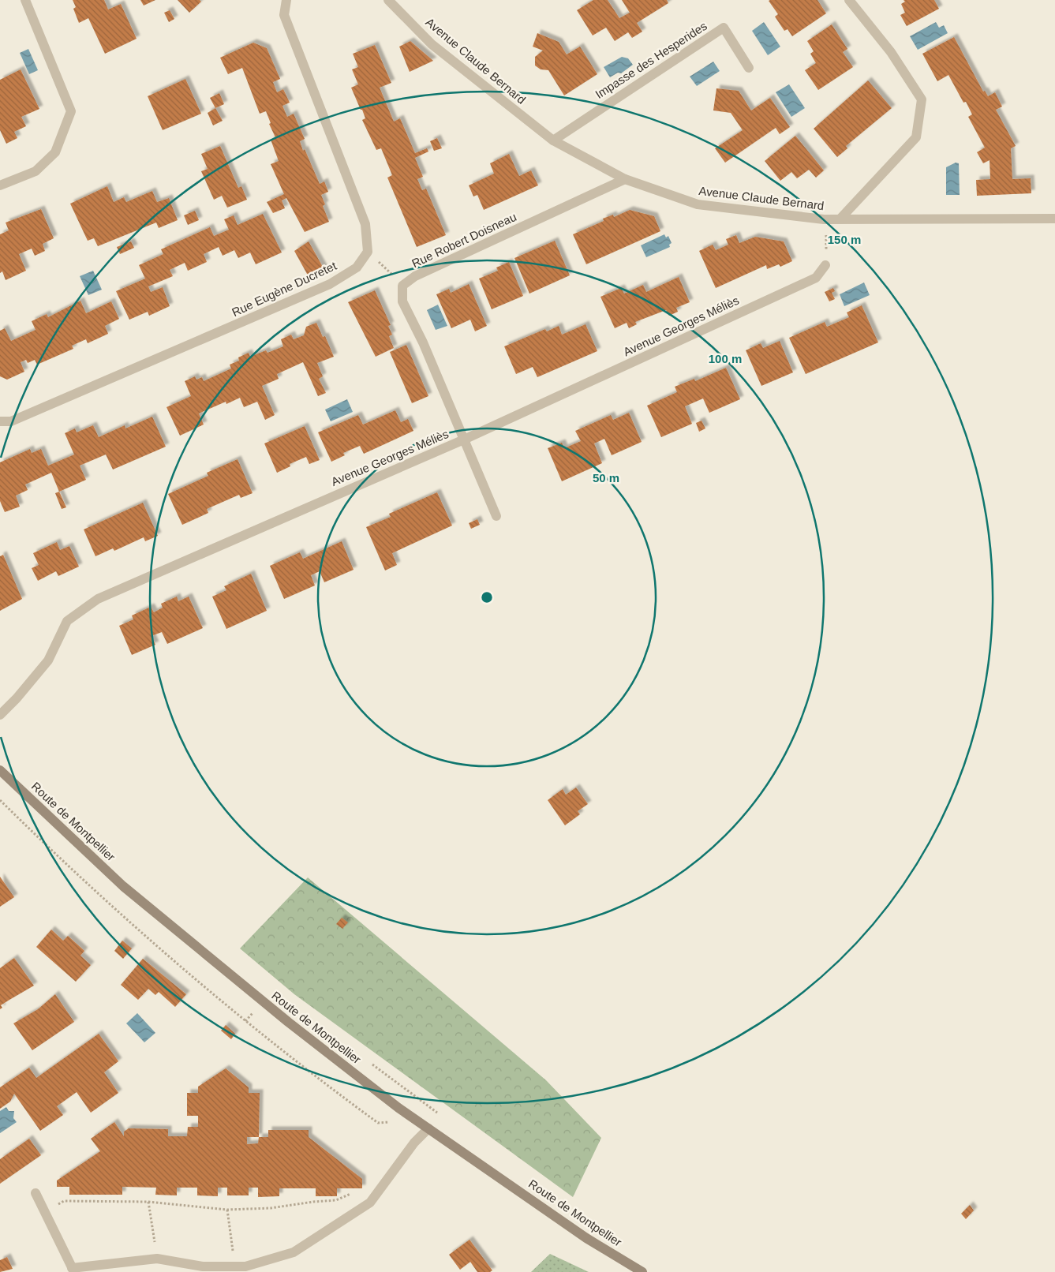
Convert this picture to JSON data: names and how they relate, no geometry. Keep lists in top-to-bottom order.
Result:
{
  "streets": {
    "main road": ["Route de Montpellier"],
    "street": [
      "Impasse des Hesperides",
      "Avenue Claude Bernard",
      "Rue Robert Doisneau",
      "Rue Eugène Ducretet",
      "Avenue Georges Méliès"
    ]
  },
  "crossings": [
    ["Impasse des Hesperides", "Avenue Claude Bernard"],
    ["Avenue Claude Bernard", "Rue Robert Doisneau"]
  ],
  "rings": ["150 m", "100 m", "50 m"]
}
